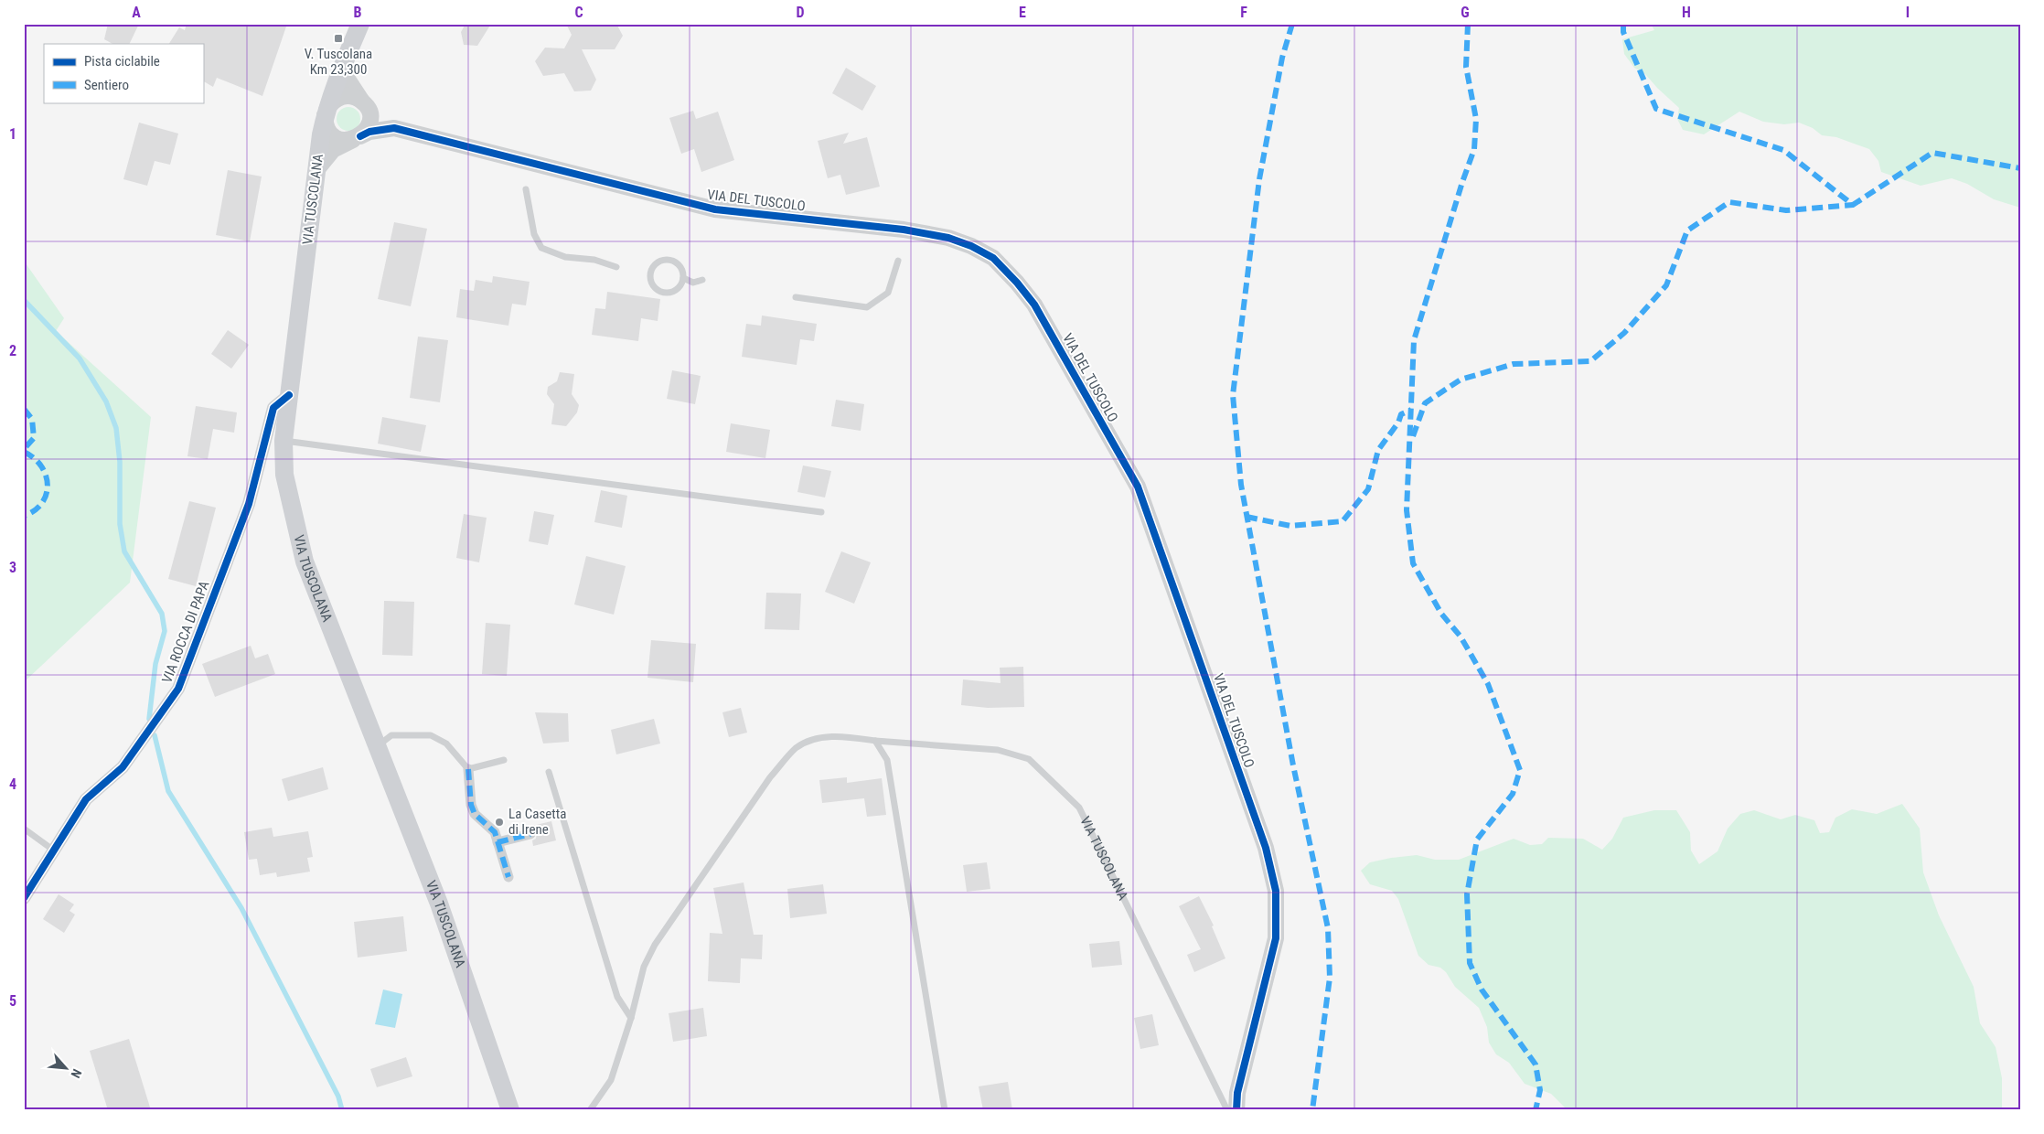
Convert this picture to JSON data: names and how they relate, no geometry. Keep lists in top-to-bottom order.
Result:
{
  "streets": {
    "main road": ["VIA TUSCOLANA"],
    "street": ["VIA DEL TUSCOLO", "VIA ROCCA DI PAPA"]
  },
  "crossings": [
    ["VIA TUSCOLANA", "VIA ROCCA DI PAPA"]
  ],
  "places": {
    "transit": ["V. Tuscolana Km 23,300"],
    "other": ["La Casetta di Irene"]
  },
  "legend": ["Pista ciclabile", "Sentiero"],
  "north": "bottom right",
  "grid": {
    "columns": [
      "A",
      "B",
      "C",
      "D",
      "E",
      "F",
      "G",
      "H",
      "I"
    ],
    "rows": [
      "1",
      "2",
      "3",
      "4",
      "5"
    ]
  }
}
